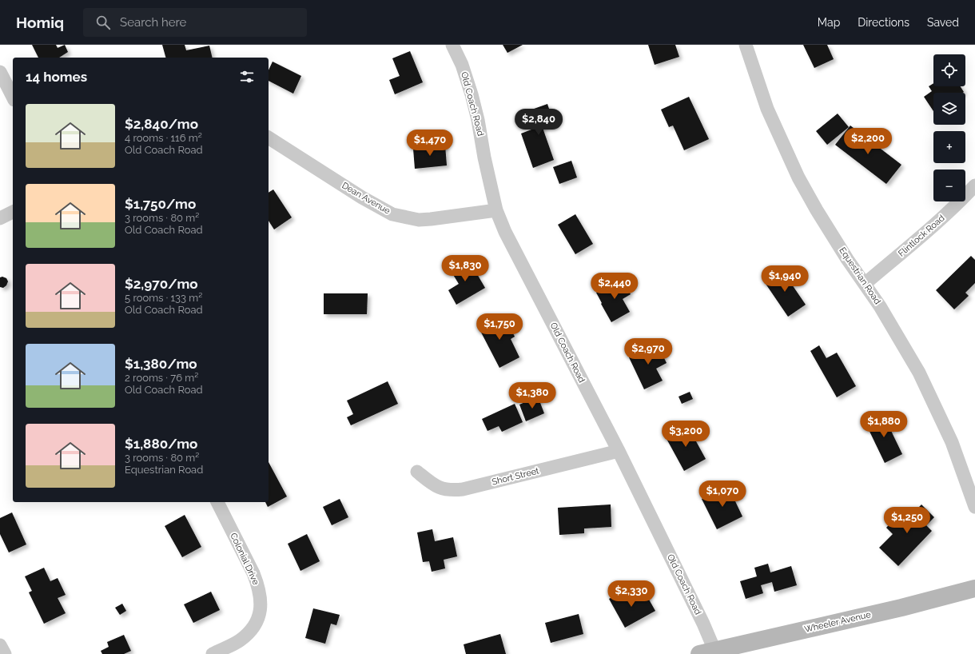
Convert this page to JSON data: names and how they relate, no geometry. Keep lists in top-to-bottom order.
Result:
{
  "streets": {
    "street": [
      "Old Coach Road",
      "Dean Avenue",
      "Flintlock Road",
      "Equestrian Road",
      "Short Street",
      "Colonial Drive",
      "Wheeler Avenue"
    ]
  },
  "crossings": [
    ["Old Coach Road", "Dean Avenue"],
    ["Old Coach Road", "Short Street"],
    ["Old Coach Road", "Wheeler Avenue"],
    ["Flintlock Road", "Equestrian Road"]
  ],
  "page": {
    "header": "Homiq",
    "search": "Search here",
    "nav": ["Map", "Directions", "Saved"],
    "map_buttons": ["+", "−"],
    "heading": "14 homes",
    "list": [
      {
        "name": "$2,840/mo",
        "note": "4 rooms · 116 m² · Old Coach Road"
      },
      {
        "name": "$1,750/mo",
        "note": "3 rooms · 80 m² · Old Coach Road"
      },
      {
        "name": "$2,970/mo",
        "note": "5 rooms · 133 m² · Old Coach Road"
      },
      {
        "name": "$1,380/mo",
        "note": "2 rooms · 76 m² · Old Coach Road"
      },
      {
        "name": "$1,880/mo",
        "note": "3 rooms · 80 m² · Equestrian Road"
      }
    ],
    "price": [
      "$2,840",
      "$2,200",
      "$1,470",
      "$1,830",
      "$1,940",
      "$2,440",
      "$1,750",
      "$2,970",
      "$1,380",
      "$1,880",
      "$3,200",
      "$1,070",
      "$1,250",
      "$2,330"
    ]
  }
}
